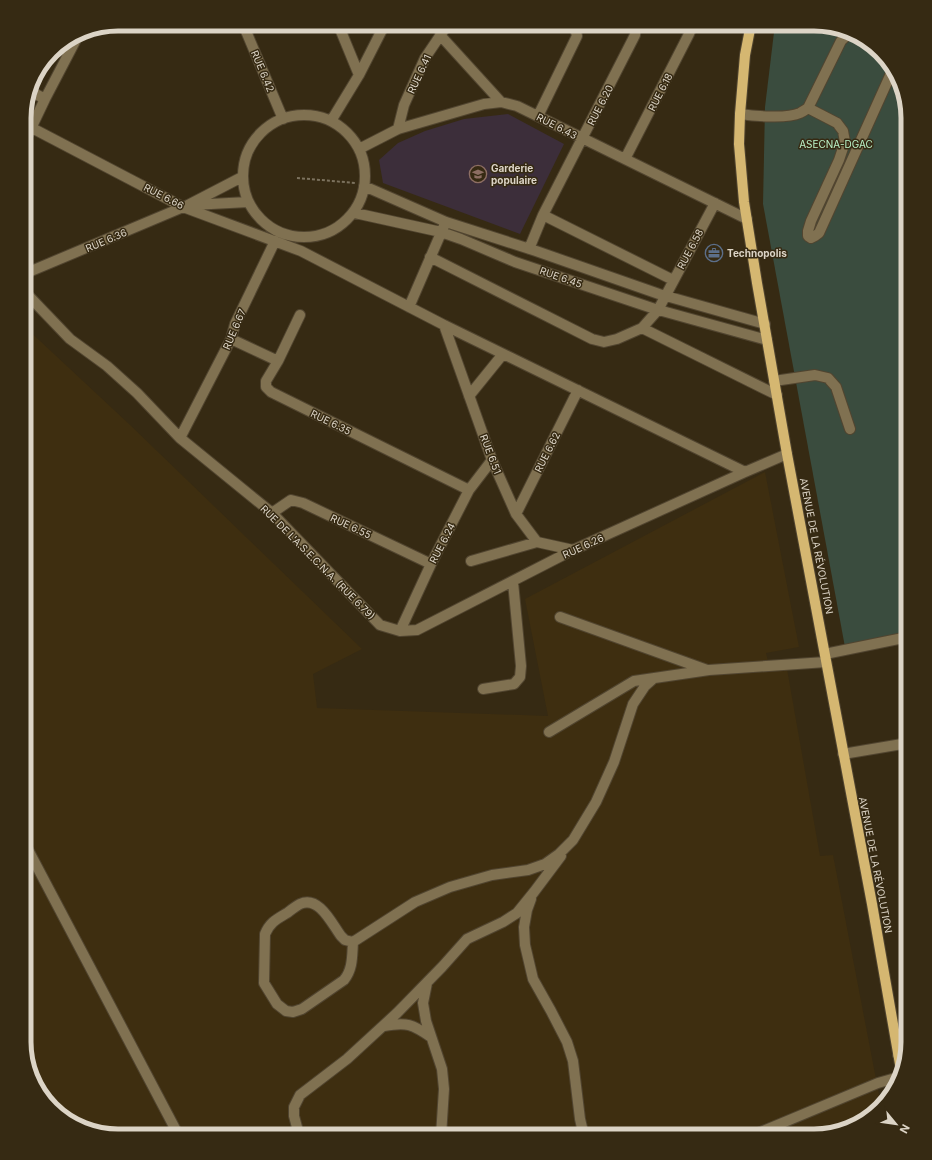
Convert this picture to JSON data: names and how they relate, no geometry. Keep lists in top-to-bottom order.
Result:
{
  "streets": {
    "main road": ["AVENUE DE LA RÉVOLUTION"],
    "street": [
      "RUE 6.42",
      "RUE 6.41",
      "RUE 6.18",
      "RUE 6.20",
      "RUE 6.43",
      "RUE 6.66",
      "RUE 6.36",
      "RUE 6.58",
      "RUE 6.45",
      "RUE 6.67",
      "RUE 6.35",
      "RUE 6.62",
      "RUE 6.51",
      "RUE 6.55",
      "RUE 6.24",
      "RUE 6.26",
      "RUE DE L'A.S.E.C.N.A. (RUE 6.79)"
    ]
  },
  "crossings": [
    ["RUE 6.42", "RUE 6.43"],
    ["RUE 6.42", "RUE 6.36"],
    ["RUE 6.42", "RUE 6.45"],
    ["RUE 6.41", "RUE 6.43"],
    ["RUE 6.18", "RUE 6.43"],
    ["RUE 6.20", "RUE 6.43"],
    ["RUE 6.20", "RUE 6.45"],
    ["RUE 6.43", "RUE 6.36"],
    ["RUE 6.43", "RUE 6.58"],
    ["RUE 6.43", "RUE 6.45"],
    ["RUE 6.43", "AVENUE DE LA RÉVOLUTION"],
    ["RUE 6.66", "RUE 6.36"],
    ["RUE 6.66", "RUE 6.67"],
    ["RUE 6.66", "RUE 6.62"],
    ["RUE 6.66", "RUE 6.51"],
    ["RUE 6.66", "RUE 6.26"],
    ["RUE 6.36", "RUE 6.45"],
    ["RUE 6.58", "RUE 6.45"],
    ["RUE 6.45", "AVENUE DE LA RÉVOLUTION"],
    ["RUE 6.67", "RUE DE L'A.S.E.C.N.A. (RUE 6.79)"],
    ["RUE 6.35", "RUE 6.24"],
    ["RUE 6.62", "RUE 6.51"],
    ["RUE 6.51", "RUE 6.24"],
    ["RUE 6.55", "RUE 6.24"],
    ["RUE 6.55", "RUE DE L'A.S.E.C.N.A. (RUE 6.79)"],
    ["RUE 6.24", "RUE 6.26"],
    ["RUE 6.26", "AVENUE DE LA RÉVOLUTION"],
    ["RUE 6.26", "RUE DE L'A.S.E.C.N.A. (RUE 6.79)"]
  ],
  "parks": ["ASECNA-DGAC"],
  "places": {
    "school or university": ["Garderie populaire"],
    "office": ["Technopolis"]
  },
  "north": "bottom right"
}
